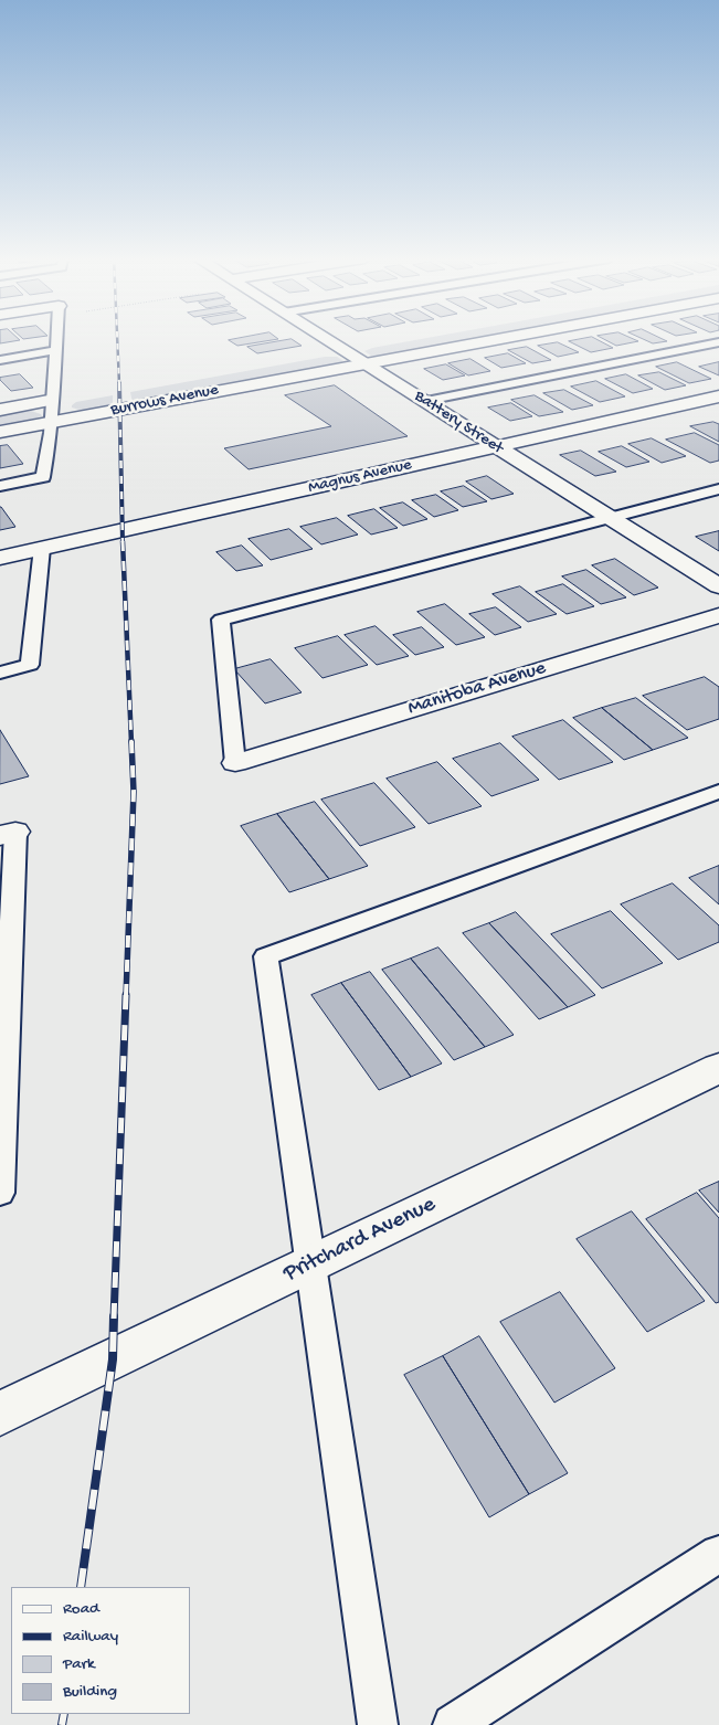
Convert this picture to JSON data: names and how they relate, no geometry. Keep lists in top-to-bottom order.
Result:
{
  "streets": {
    "street": [
      "Burrows Avenue",
      "Battery Street",
      "Magnus Avenue",
      "Manitoba Avenue",
      "Pritchard Avenue"
    ]
  },
  "crossings": [
    ["Burrows Avenue", "Battery Street"],
    ["Battery Street", "Magnus Avenue"]
  ],
  "legend": [
    "Road",
    "Railway",
    "Park",
    "Building"
  ]
}
